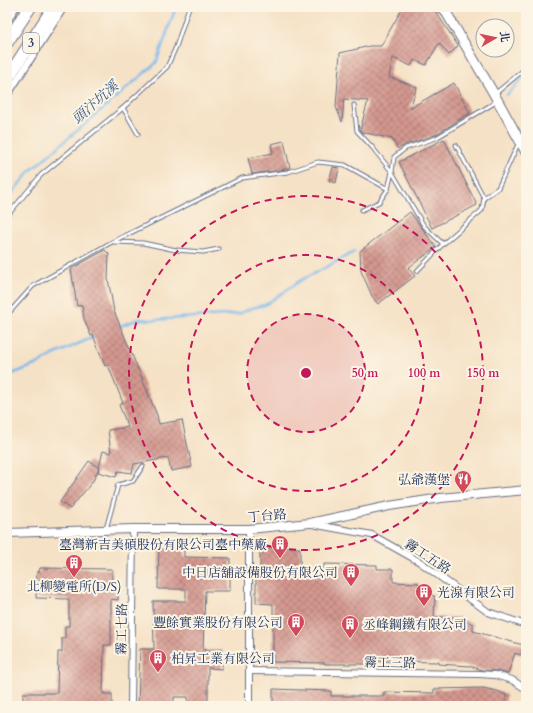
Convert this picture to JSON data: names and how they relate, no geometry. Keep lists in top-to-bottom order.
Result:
{
  "streets": {
    "highway": ["3"],
    "street": [
      "丁台路",
      "霧工五路",
      "霧工七路",
      "霧工三路"
    ]
  },
  "crossings": [
    ["丁台路", "霧工五路"],
    ["丁台路", "霧工七路"]
  ],
  "water": ["頭汴坑溪"],
  "places": {
    "restaurant": ["弘爺漢堡"],
    "building": [
      "臺灣新吉美碩股份有限公司臺中藥廠",
      "北柳變電所(D/S)",
      "中日店舖設備股份有限公司",
      "光湶有限公司",
      "豐餘實業股份有限公司",
      "丞峰鋼鐵有限公司",
      "柏昇工業有限公司"
    ]
  },
  "north": "right",
  "rings": ["50 m", "100 m", "150 m"]
}
